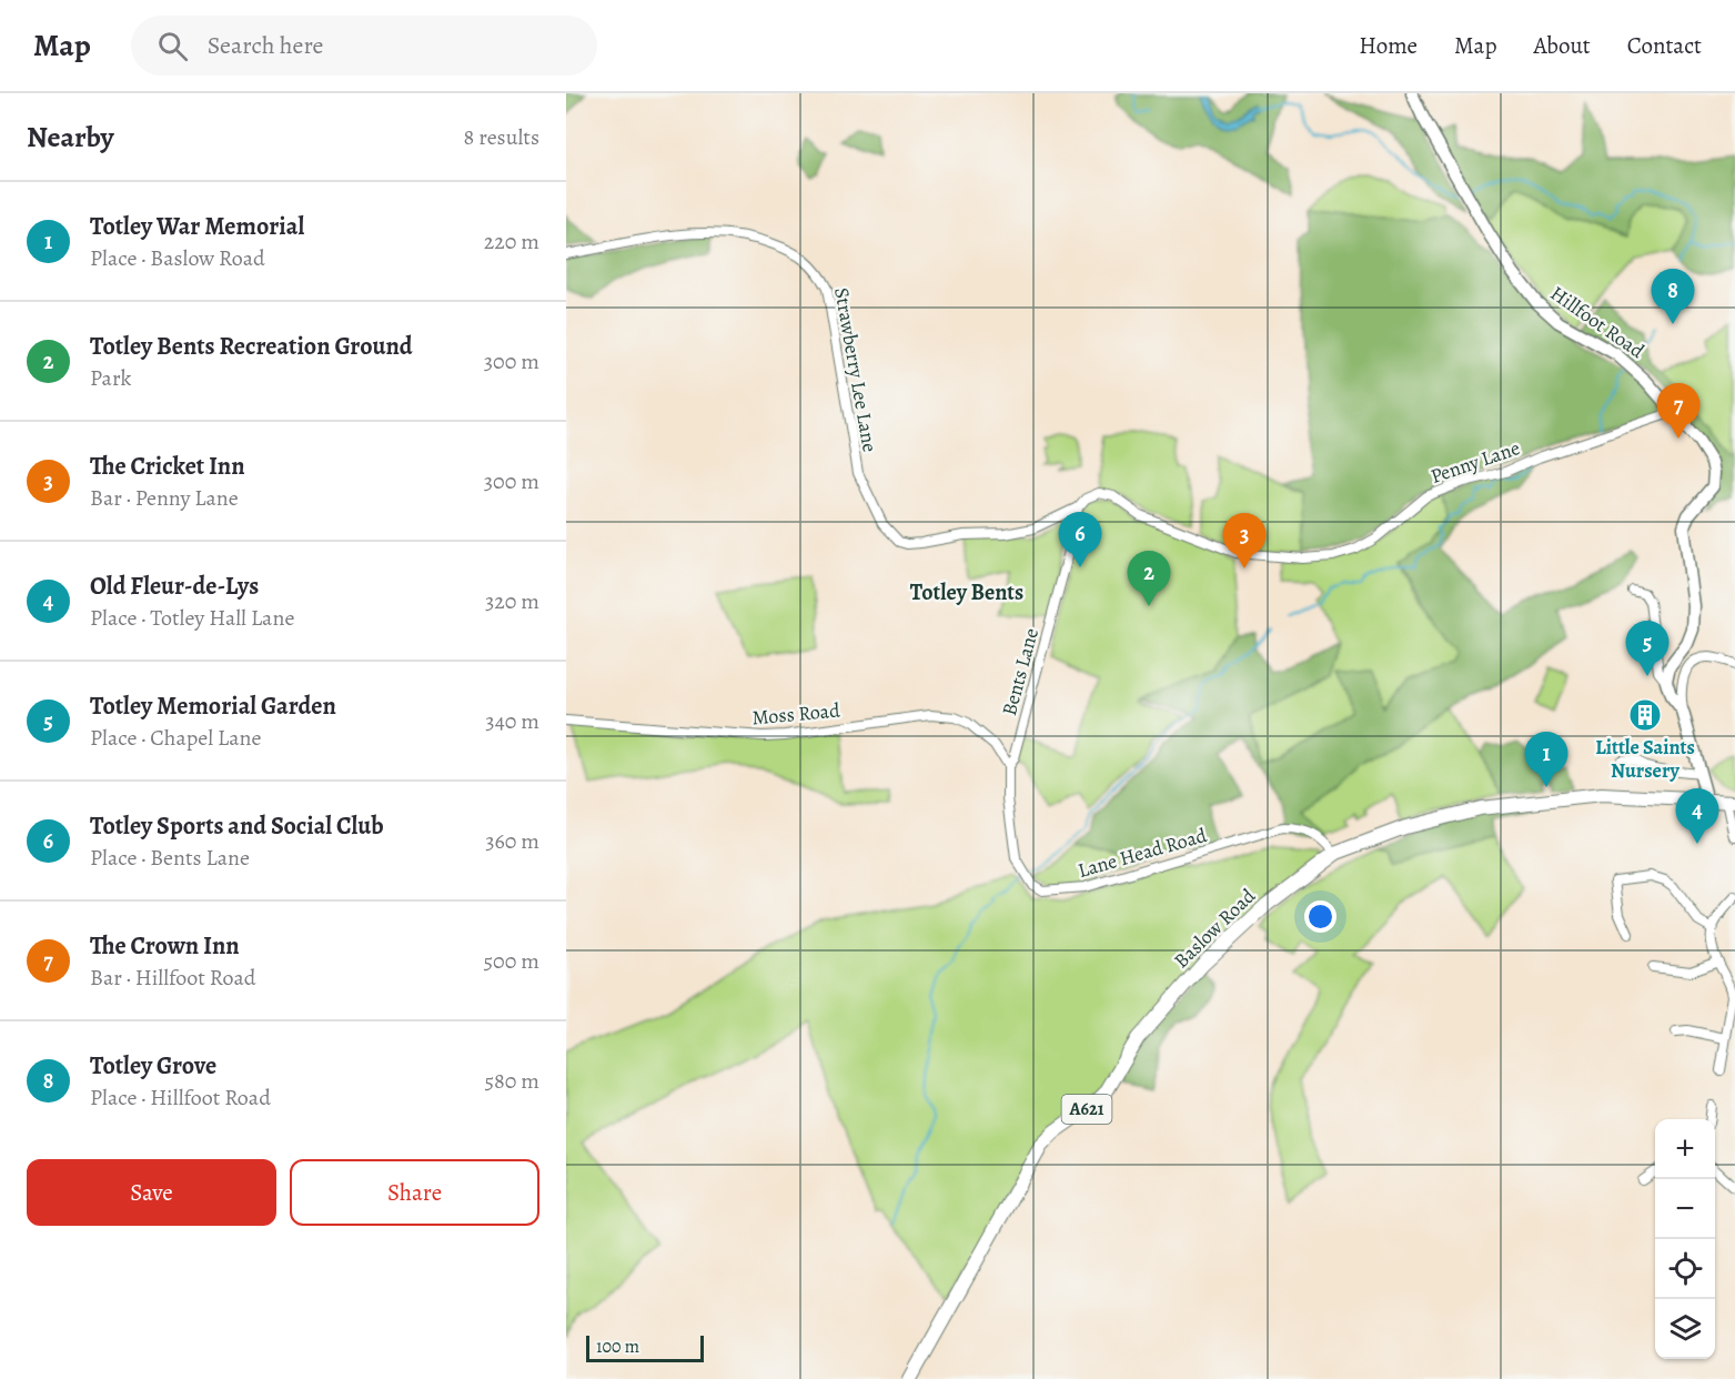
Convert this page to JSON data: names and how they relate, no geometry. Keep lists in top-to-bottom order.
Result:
{
  "streets": {
    "main road": ["Baslow Road", "A621"],
    "street": [
      "Hillfoot Road",
      "Strawberry Lee Lane",
      "Penny Lane",
      "Bents Lane",
      "Moss Road",
      "Lane Head Road"
    ]
  },
  "crossings": [
    ["Hillfoot Road", "Penny Lane"],
    ["Strawberry Lee Lane", "Penny Lane"],
    ["Strawberry Lee Lane", "Bents Lane"],
    ["Penny Lane", "Bents Lane"],
    ["Bents Lane", "Moss Road"],
    ["Bents Lane", "Lane Head Road"],
    ["Moss Road", "Lane Head Road"],
    ["Lane Head Road", "Baslow Road"]
  ],
  "districts": ["Totley Bents"],
  "places": {
    "building": ["Little Saints Nursery"]
  },
  "scale_bar": "100 m",
  "page": {
    "header": "Map",
    "search": "Search here",
    "nav": [
      "Home",
      "Map",
      "About",
      "Contact"
    ],
    "heading": ["Nearby", "8 results"],
    "list": [
      {
        "mark": "1",
        "name": "Totley War Memorial",
        "note": "Place · Baslow Road",
        "value": "220 m"
      },
      {
        "mark": "2",
        "name": "Totley Bents Recreation Ground",
        "note": "Park",
        "value": "300 m"
      },
      {
        "mark": "3",
        "name": "The Cricket Inn",
        "note": "Bar · Penny Lane",
        "value": "300 m"
      },
      {
        "mark": "4",
        "name": "Old Fleur-de-Lys",
        "note": "Place · Totley Hall Lane",
        "value": "320 m"
      },
      {
        "mark": "5",
        "name": "Totley Memorial Garden",
        "note": "Place · Chapel Lane",
        "value": "340 m"
      },
      {
        "mark": "6",
        "name": "Totley Sports and Social Club",
        "note": "Place · Bents Lane",
        "value": "360 m"
      },
      {
        "mark": "7",
        "name": "The Crown Inn",
        "note": "Bar · Hillfoot Road",
        "value": "500 m"
      },
      {
        "mark": "8",
        "name": "Totley Grove",
        "note": "Place · Hillfoot Road",
        "value": "580 m"
      }
    ],
    "pins": [
      "8",
      "7",
      "6",
      "3",
      "2",
      "5",
      "1",
      "4"
    ],
    "map_buttons": ["+", "−"],
    "buttons": ["Save", "Share"],
    "scale": "100 m"
  }
}
